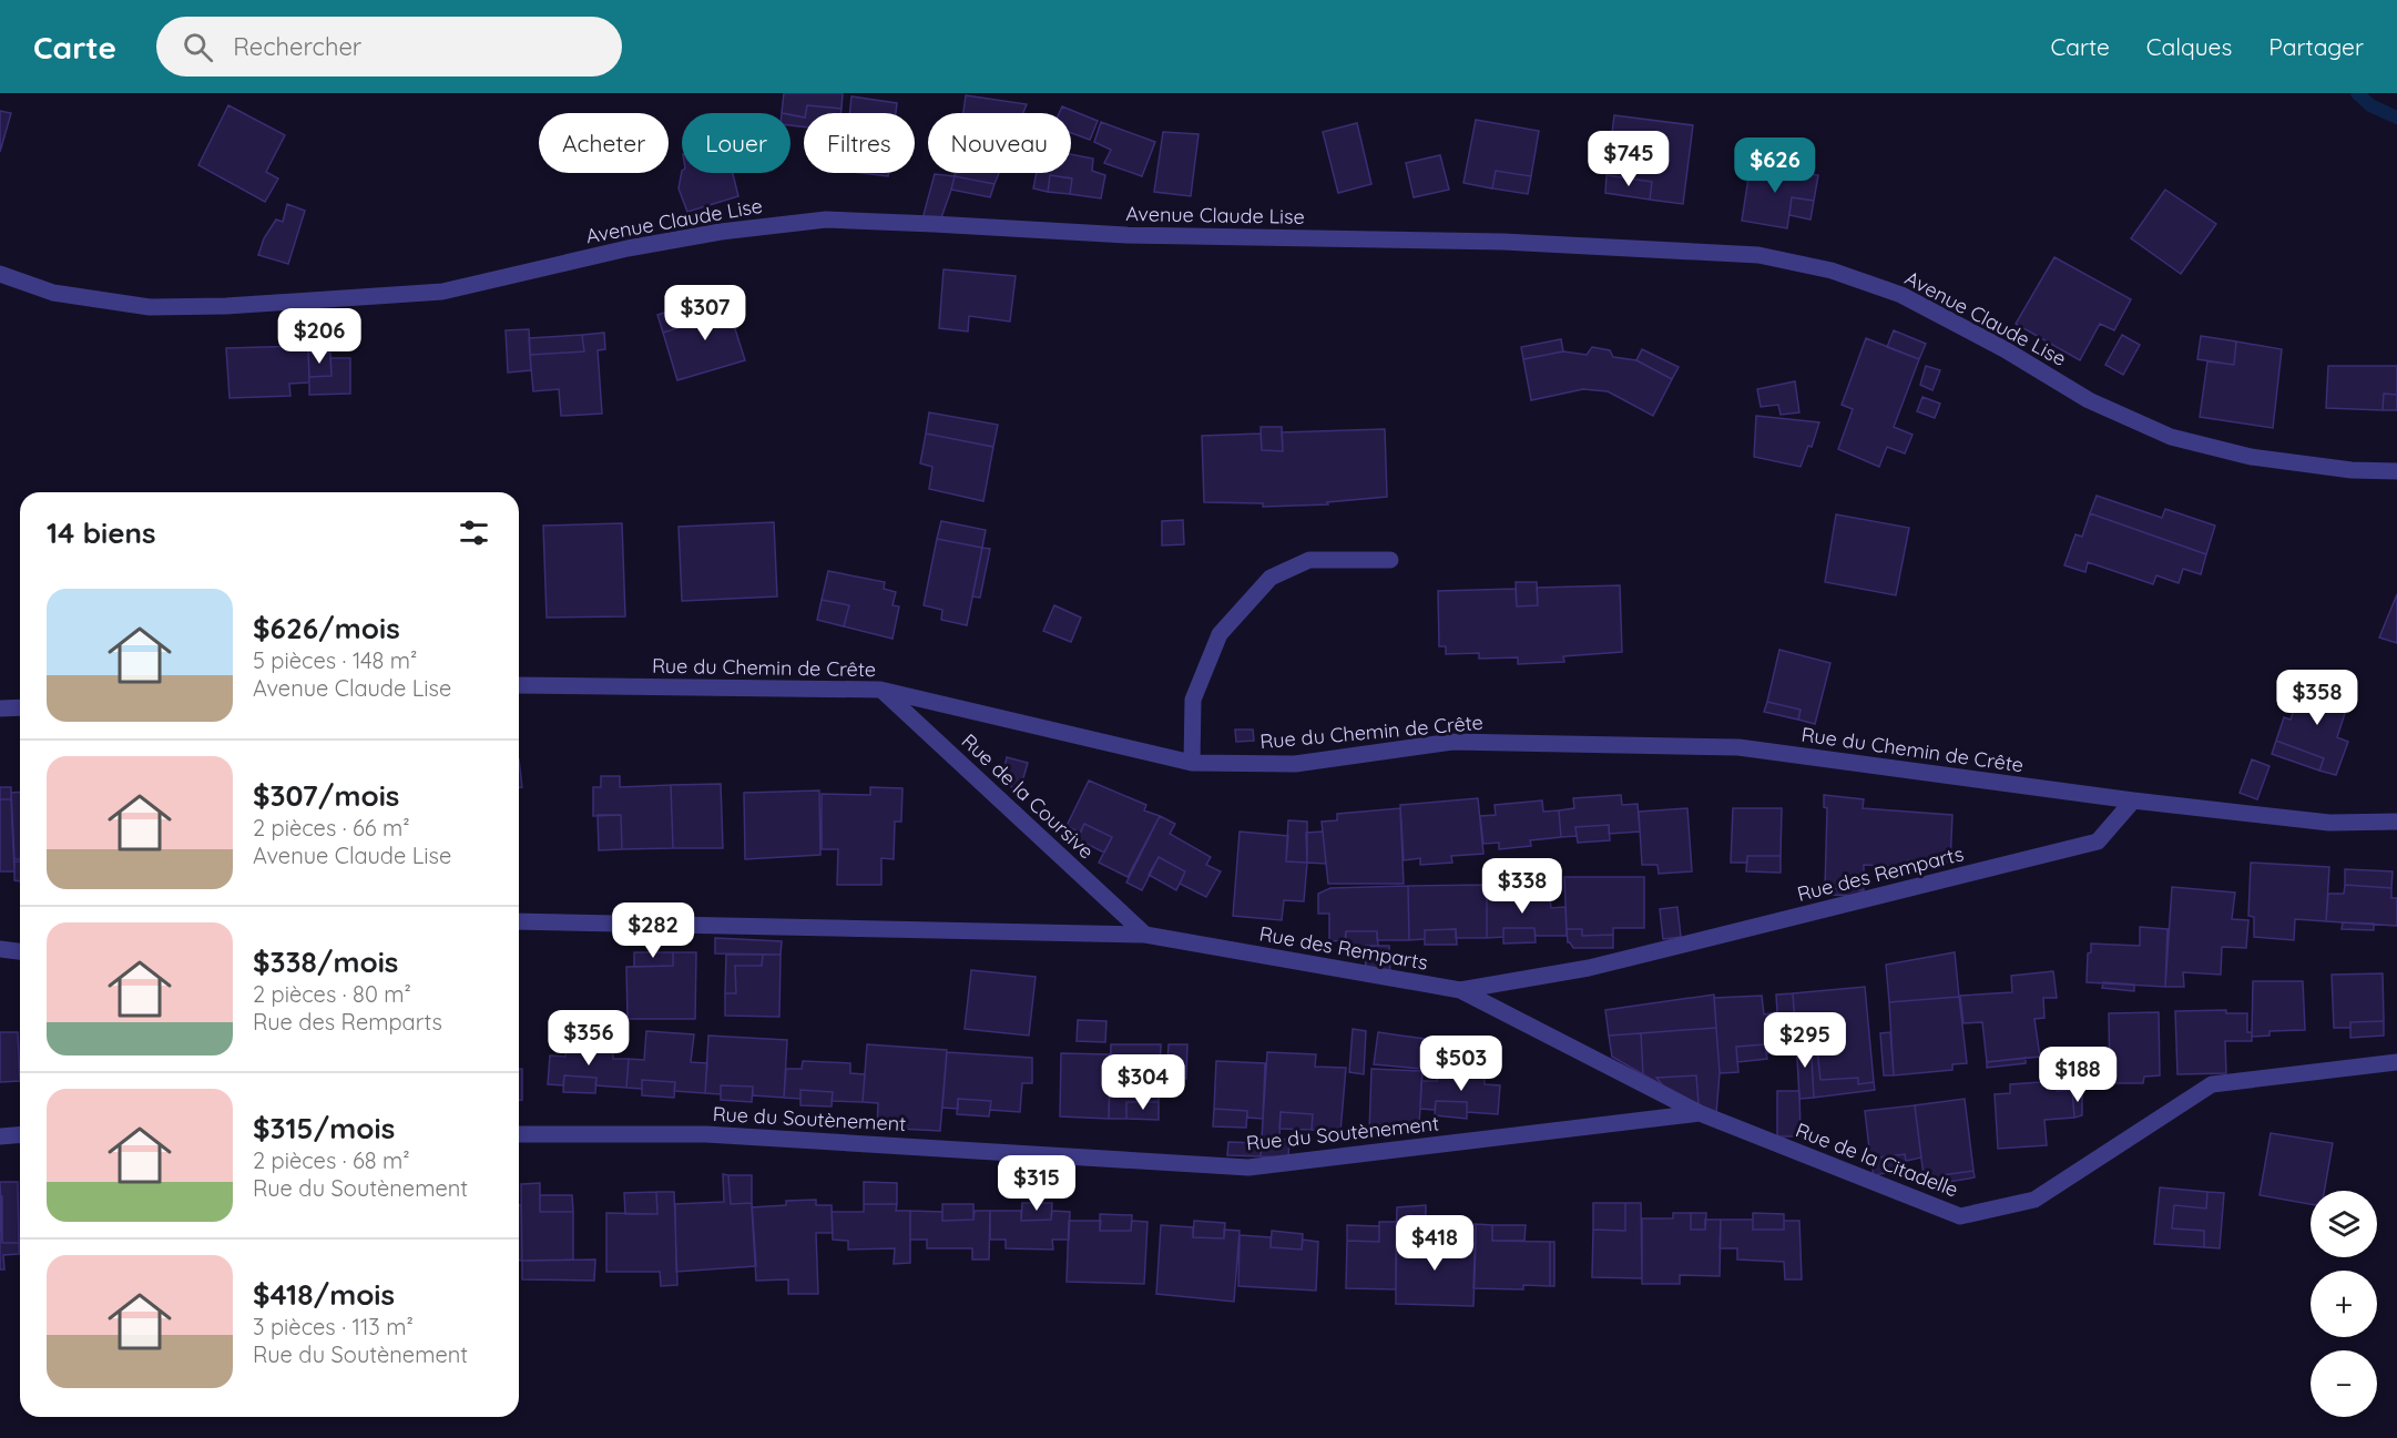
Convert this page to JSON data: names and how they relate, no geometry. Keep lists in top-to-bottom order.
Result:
{
  "streets": {
    "street": [
      "Avenue Claude Lise",
      "Rue du Chemin de Crête",
      "Rue de la Coursive",
      "Rue des Remparts",
      "Rue du Soutènement",
      "Rue de la Citadelle"
    ]
  },
  "crossings": [
    ["Rue du Chemin de Crête", "Rue de la Coursive"],
    ["Rue du Chemin de Crête", "Rue des Remparts"],
    ["Rue de la Coursive", "Rue des Remparts"],
    ["Rue des Remparts", "Rue de la Citadelle"],
    ["Rue du Soutènement", "Rue de la Citadelle"]
  ],
  "page": {
    "header": "Carte",
    "search": "Rechercher",
    "nav": ["Carte", "Calques", "Partager"],
    "chip": [
      "Acheter",
      "Louer",
      "Filtres",
      "Nouveau"
    ],
    "price": [
      "$745",
      "$626",
      "$307",
      "$206",
      "$358",
      "$338",
      "$282",
      "$356",
      "$295",
      "$503",
      "$188",
      "$304",
      "$315",
      "$418"
    ],
    "heading": "14 biens",
    "list": [
      {
        "name": "$626/mois",
        "note": "5 pièces · 148 m² · Avenue Claude Lise"
      },
      {
        "name": "$307/mois",
        "note": "2 pièces · 66 m² · Avenue Claude Lise"
      },
      {
        "name": "$338/mois",
        "note": "2 pièces · 80 m² · Rue des Remparts"
      },
      {
        "name": "$315/mois",
        "note": "2 pièces · 68 m² · Rue du Soutènement"
      },
      {
        "name": "$418/mois",
        "note": "3 pièces · 113 m² · Rue du Soutènement"
      }
    ],
    "map_buttons": ["+", "−"]
  }
}
